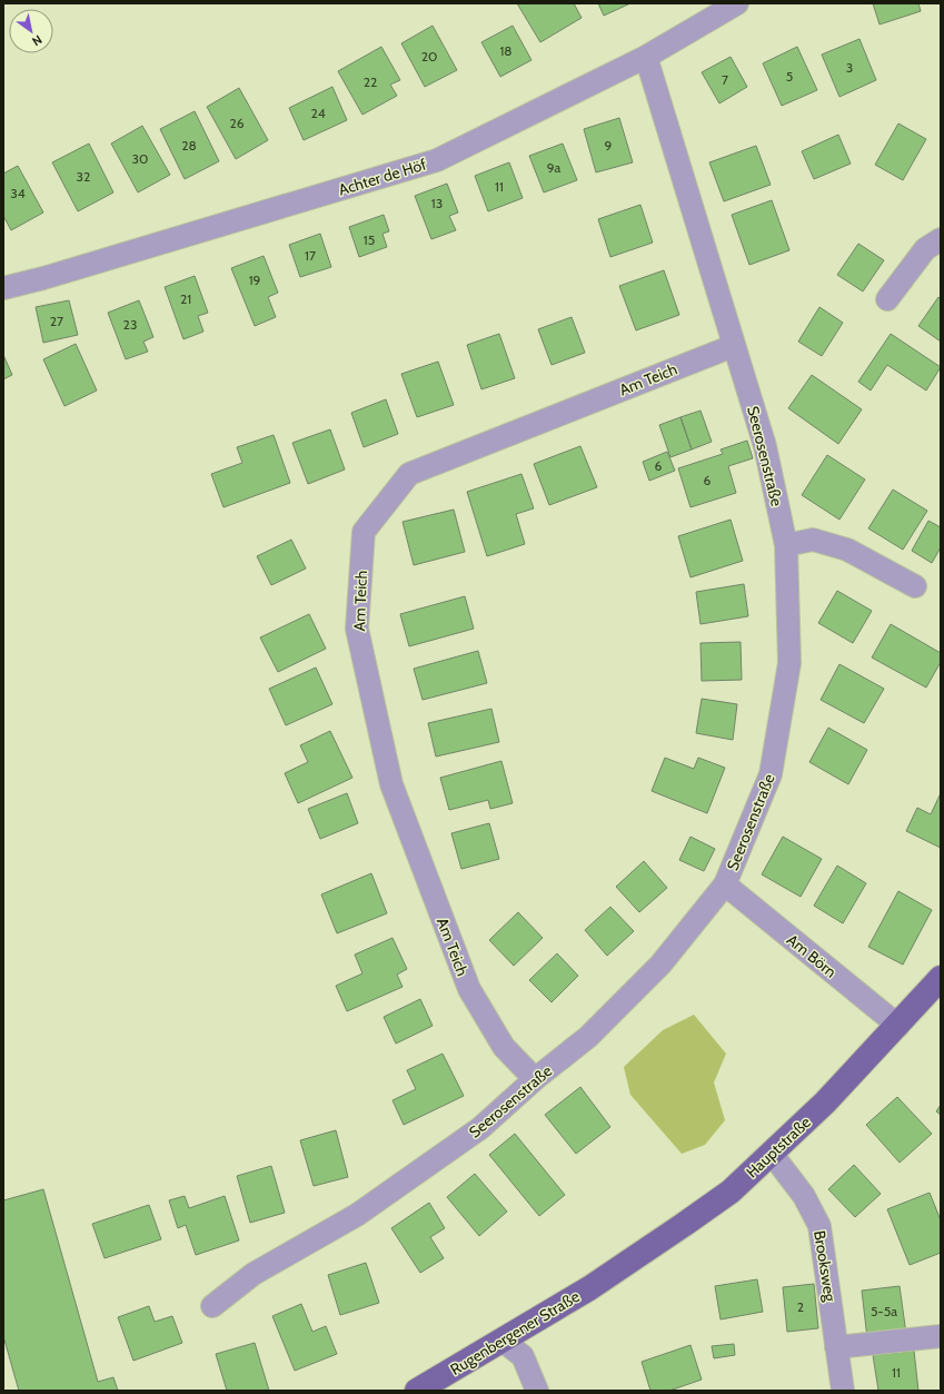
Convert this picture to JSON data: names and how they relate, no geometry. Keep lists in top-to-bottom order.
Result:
{
  "streets": {
    "main road": ["Hauptstraße", "Rugenbergener Straße"],
    "street": [
      "Achter de Höf",
      "Am Teich",
      "Seerosenstraße",
      "Am Börn",
      "Brooksweg"
    ]
  },
  "crossings": [
    ["Achter de Höf", "Seerosenstraße"],
    ["Am Teich", "Seerosenstraße"],
    ["Seerosenstraße", "Am Börn"],
    ["Am Börn", "Hauptstraße"],
    ["Hauptstraße", "Brooksweg"],
    ["Hauptstraße", "Rugenbergener Straße"]
  ],
  "house_numbers": [
    "18",
    "20",
    "3",
    "5",
    "7",
    "22",
    "24",
    "26",
    "28",
    "9",
    "30",
    "9a",
    "32",
    "11",
    "34",
    "13",
    "15",
    "17",
    "19",
    "21",
    "27",
    "23",
    "6",
    "6",
    "2",
    "5-5a",
    "11"
  ],
  "north": "bottom right"
}
